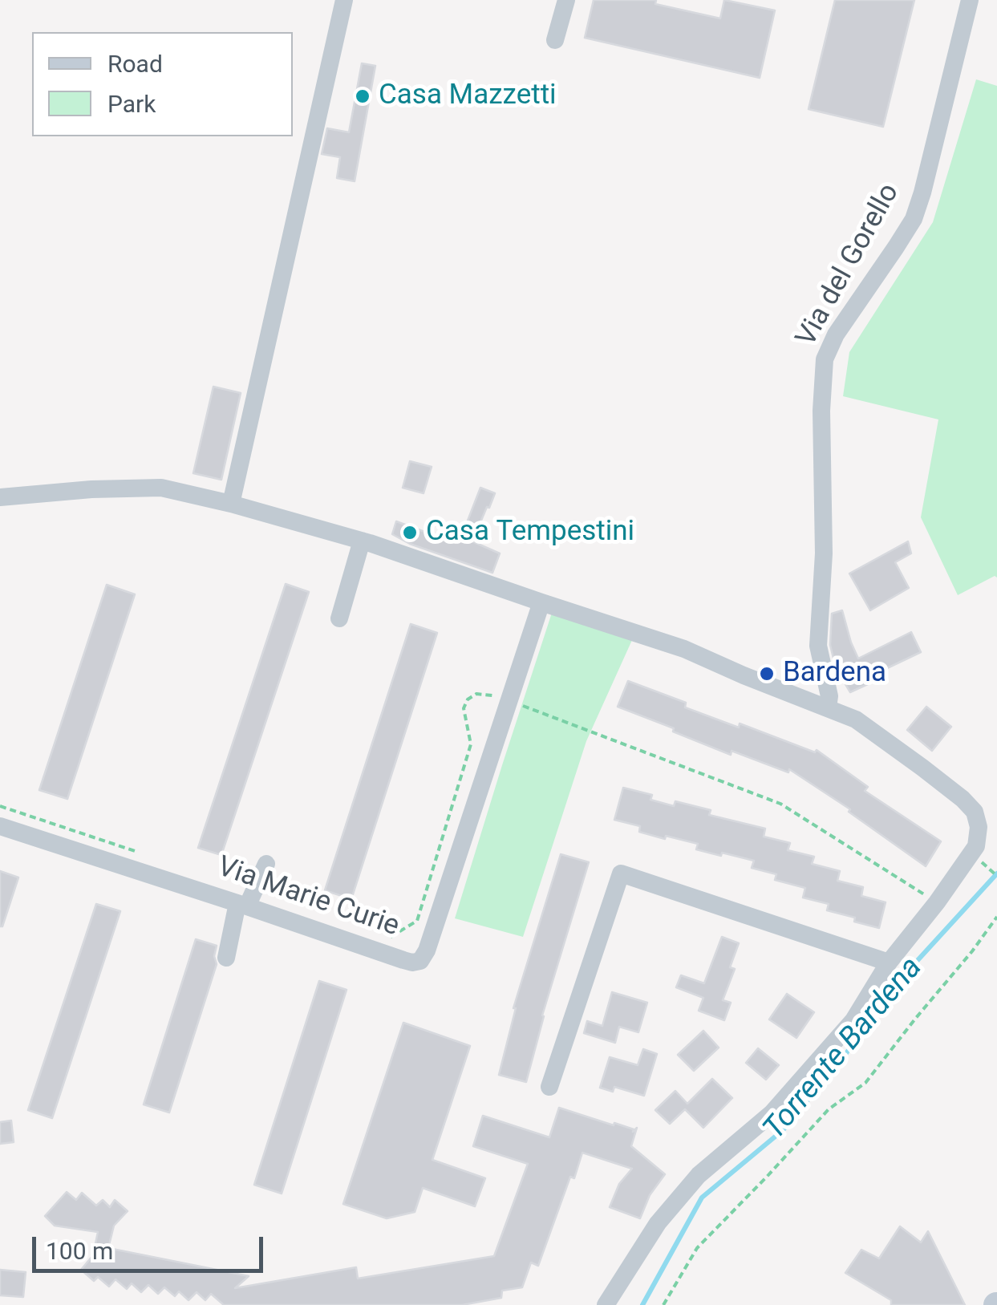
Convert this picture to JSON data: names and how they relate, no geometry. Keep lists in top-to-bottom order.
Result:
{
  "streets": {
    "street": ["Via del Gorello", "Via Marie Curie"]
  },
  "water": ["Torrente Bardena"],
  "places": ["Casa Mazzetti", "Casa Tempestini", "Bardena"],
  "legend": ["Road", "Park"],
  "scale_bar": "100 m"
}
